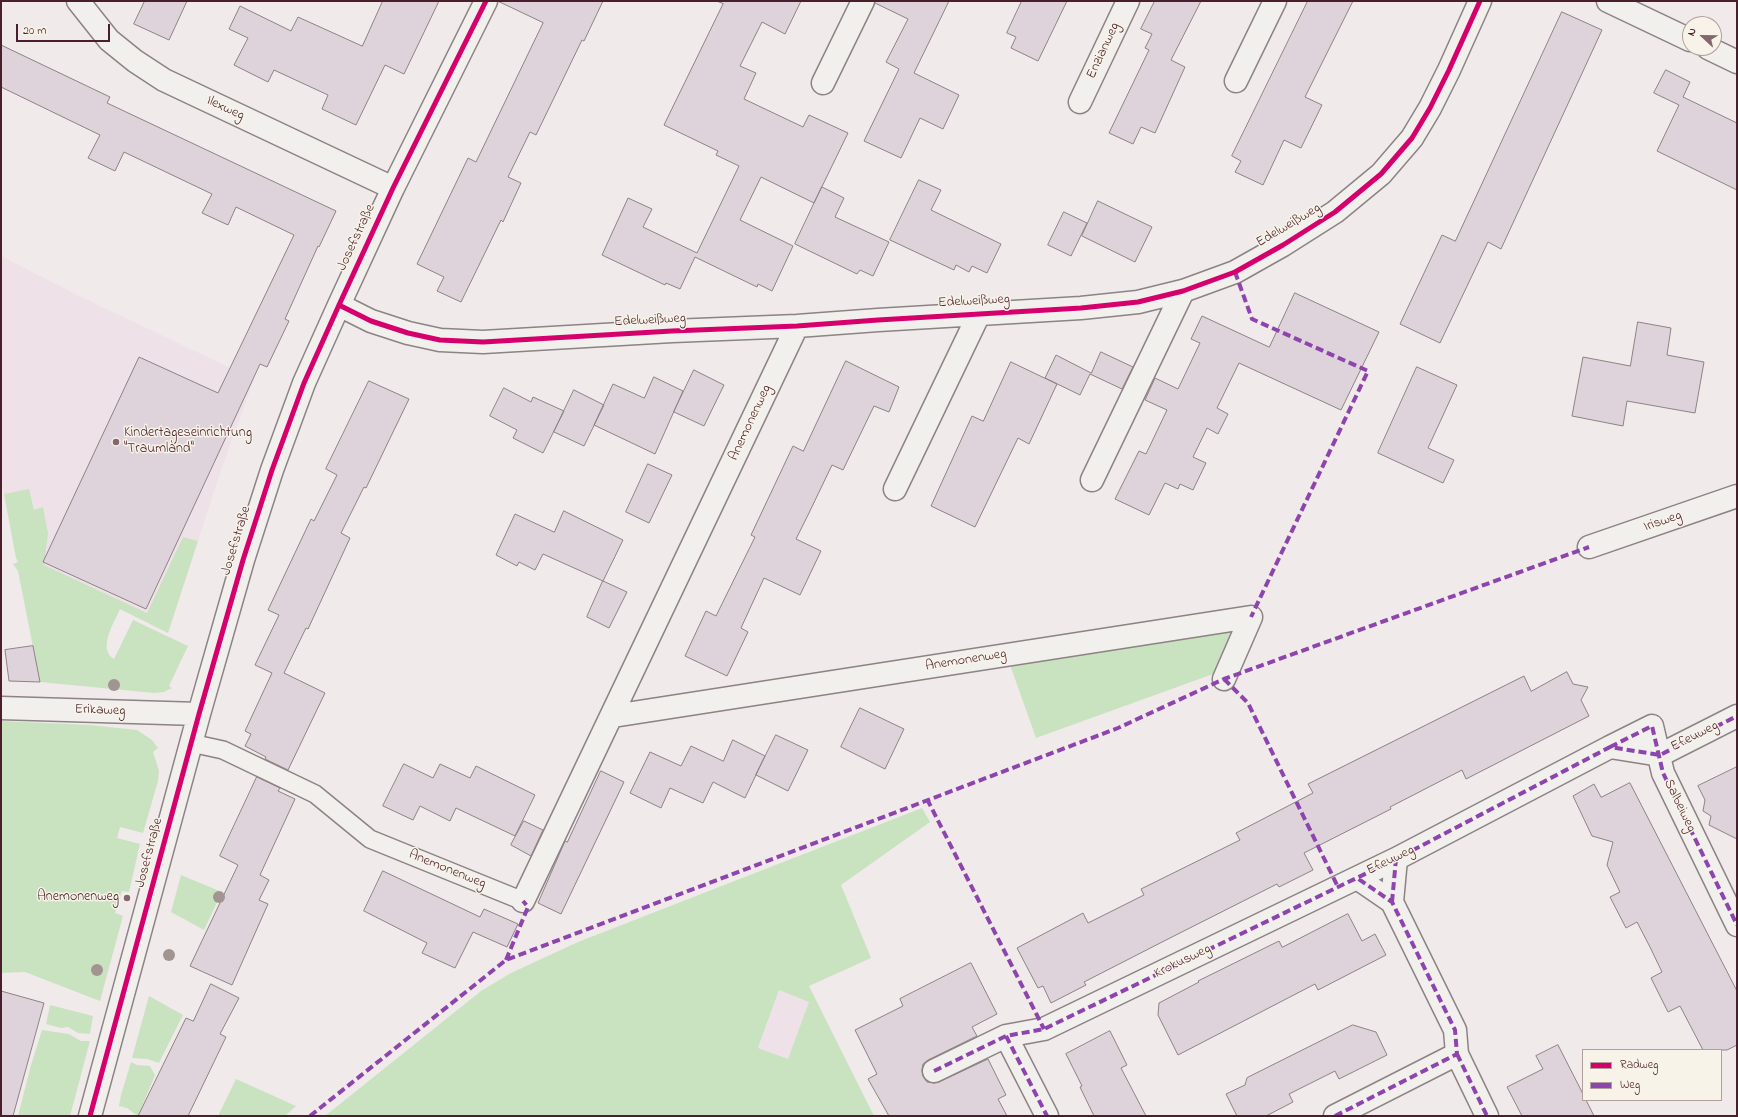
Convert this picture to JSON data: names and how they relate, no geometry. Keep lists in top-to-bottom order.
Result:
{
  "streets": {
    "street": [
      "Enzianweg",
      "Ilexweg",
      "Edelweißweg",
      "Josefstraße",
      "Anemonenweg",
      "Irisweg",
      "Erikaweg",
      "Efeuweg",
      "Salbeiweg",
      "Krokusweg"
    ]
  },
  "crossings": [
    ["Ilexweg", "Josefstraße"],
    ["Edelweißweg", "Josefstraße"],
    ["Edelweißweg", "Anemonenweg"],
    ["Josefstraße", "Anemonenweg"],
    ["Josefstraße", "Erikaweg"],
    ["Efeuweg", "Salbeiweg"],
    ["Efeuweg", "Krokusweg"]
  ],
  "places": ["Kindertageseinrichtung \"Traumland\"", "Anemonenweg"],
  "legend": ["Radweg", "Weg"],
  "scale_bar": "20 m",
  "north": "left"
}
